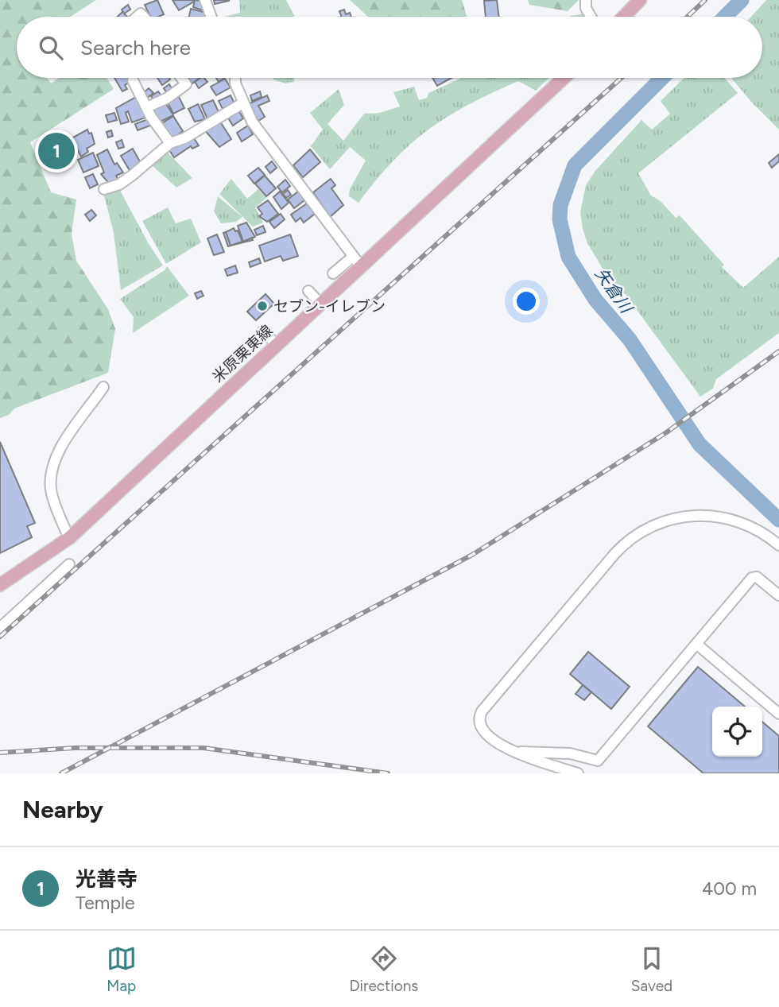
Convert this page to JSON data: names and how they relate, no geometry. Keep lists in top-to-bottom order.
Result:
{
  "streets": {
    "main road": ["米原栗東線"]
  },
  "water": ["矢倉川"],
  "places": ["セブン-イレブン"],
  "page": {
    "search": "Search here",
    "pins": "1",
    "heading": "Nearby",
    "list": [
      {
        "mark": "1",
        "name": "光善寺",
        "note": "Temple",
        "value": "400 m"
      }
    ],
    "nav": ["Map", "Directions", "Saved"]
  }
}
